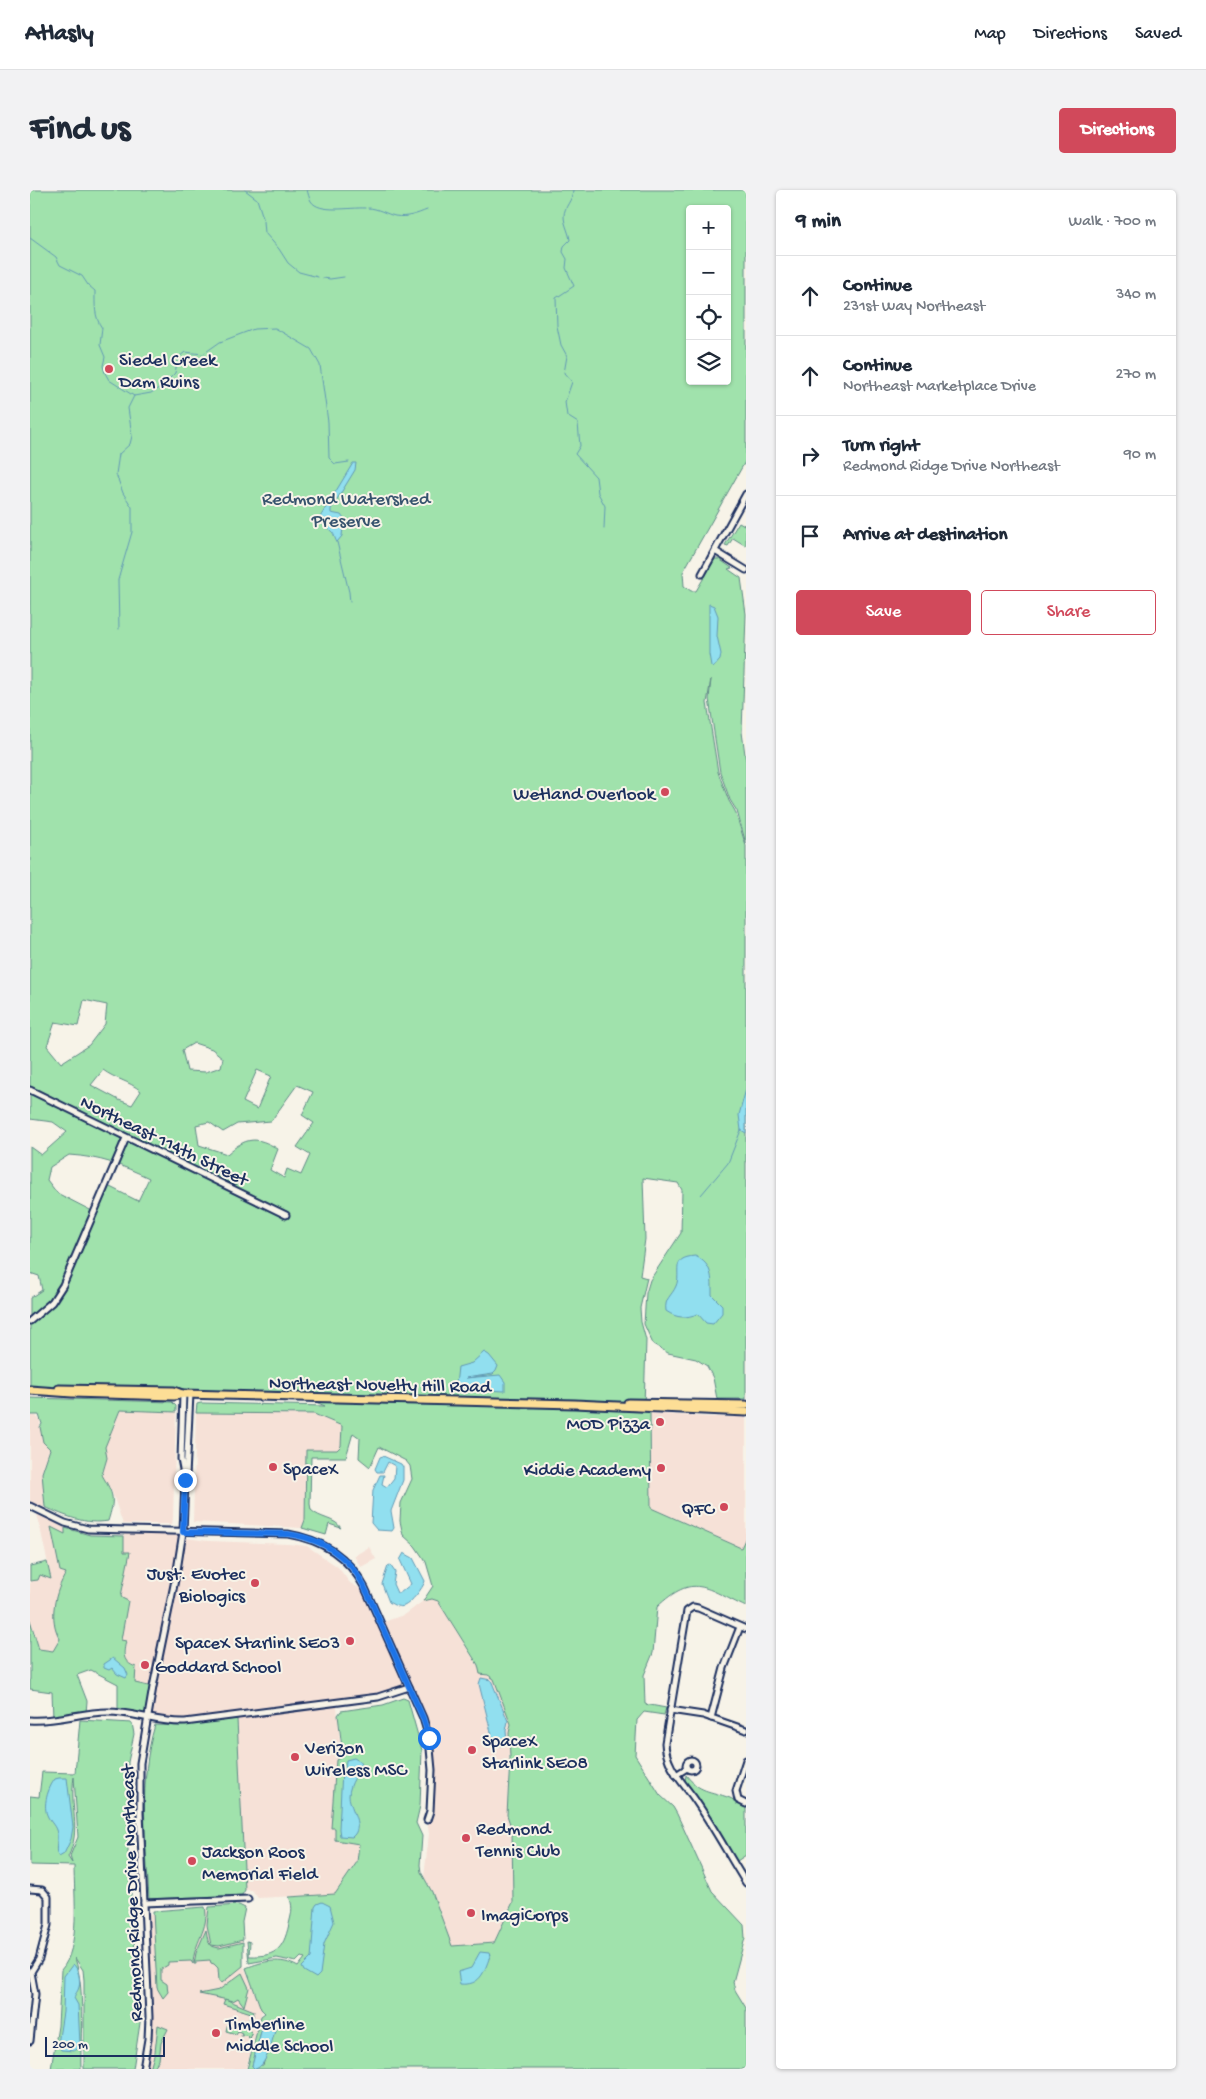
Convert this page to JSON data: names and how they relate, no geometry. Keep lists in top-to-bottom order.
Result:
{
  "streets": {
    "main road": ["Northeast Novelty Hill Road"],
    "street": ["Northeast 114th Street", "Redmond Ridge Drive Northeast"]
  },
  "crossings": [
    ["Northeast Novelty Hill Road", "Redmond Ridge Drive Northeast"]
  ],
  "parks": ["Redmond Watershed Preserve"],
  "places": [
    "Siedel Creek Dam Ruins",
    "Wetland Overlook",
    "MOD Pizza",
    "SpaceX",
    "Kiddie Academy",
    "QFC",
    "Just. Evotec Biologics",
    "SpaceX Starlink SE03",
    "Goddard School",
    "SpaceX Starlink SE08",
    "Verizon Wireless MSC",
    "Redmond Tennis Club",
    "Jackson Roos Memorial Field",
    "ImagiCorps",
    "Timberline Middle School"
  ],
  "scale_bar": "200 m",
  "page": {
    "header": "Atlasly",
    "nav": ["Map", "Directions", "Saved"],
    "buttons": [
      "Directions",
      ["Save", "Share"]
    ],
    "title": "Find us",
    "heading": ["9 min", "Walk · 700 m"],
    "map_buttons": ["+", "−"],
    "list": [
      ["Continue", "231st Way Northeast", "340 m"],
      ["Continue", "Northeast Marketplace Drive", "270 m"],
      ["Turn right", "Redmond Ridge Drive Northeast", "90 m"],
      "Arrive at destination"
    ],
    "scale": "200 m"
  }
}
